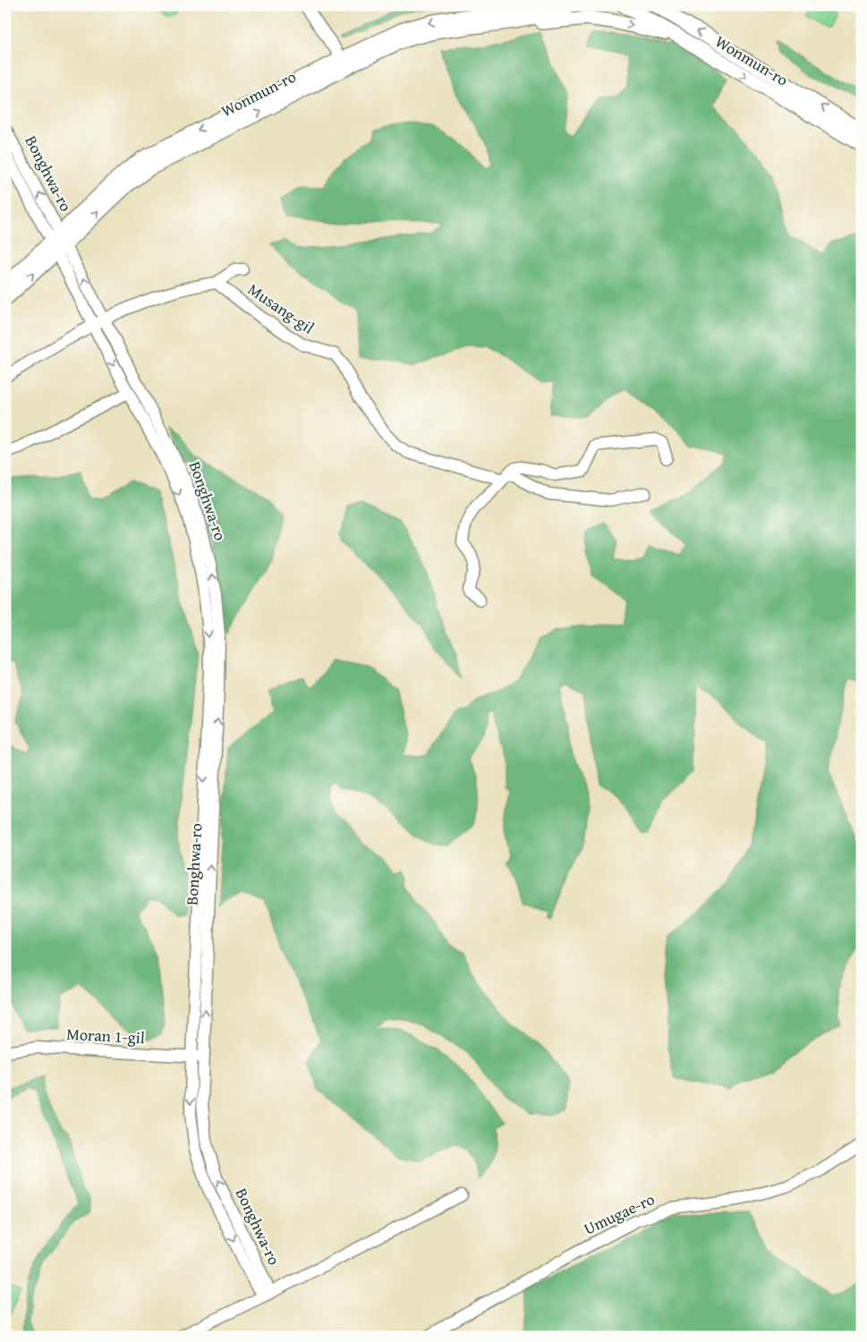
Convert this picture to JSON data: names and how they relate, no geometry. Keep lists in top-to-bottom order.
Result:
{
  "streets": {
    "main road": ["Wonmun-ro"],
    "street": [
      "Bonghwa-ro",
      "Musang-gil",
      "Moran 1-gil",
      "Umugae-ro"
    ]
  },
  "crossings": [
    ["Wonmun-ro", "Bonghwa-ro"],
    ["Bonghwa-ro", "Moran 1-gil"]
  ]
}
